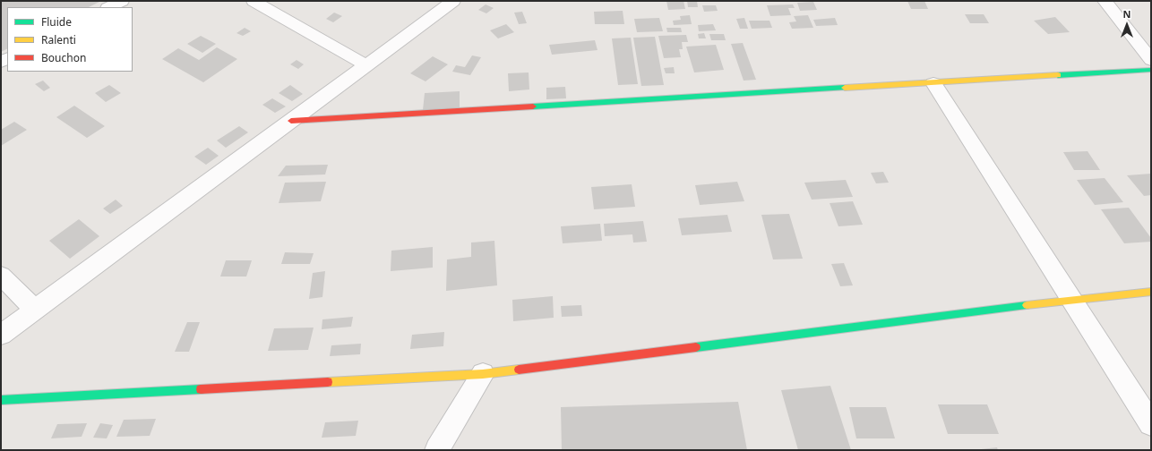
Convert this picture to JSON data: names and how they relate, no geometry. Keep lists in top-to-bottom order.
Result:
{
  "legend": ["Fluide", "Ralenti", "Bouchon"],
  "north": "top"
}
